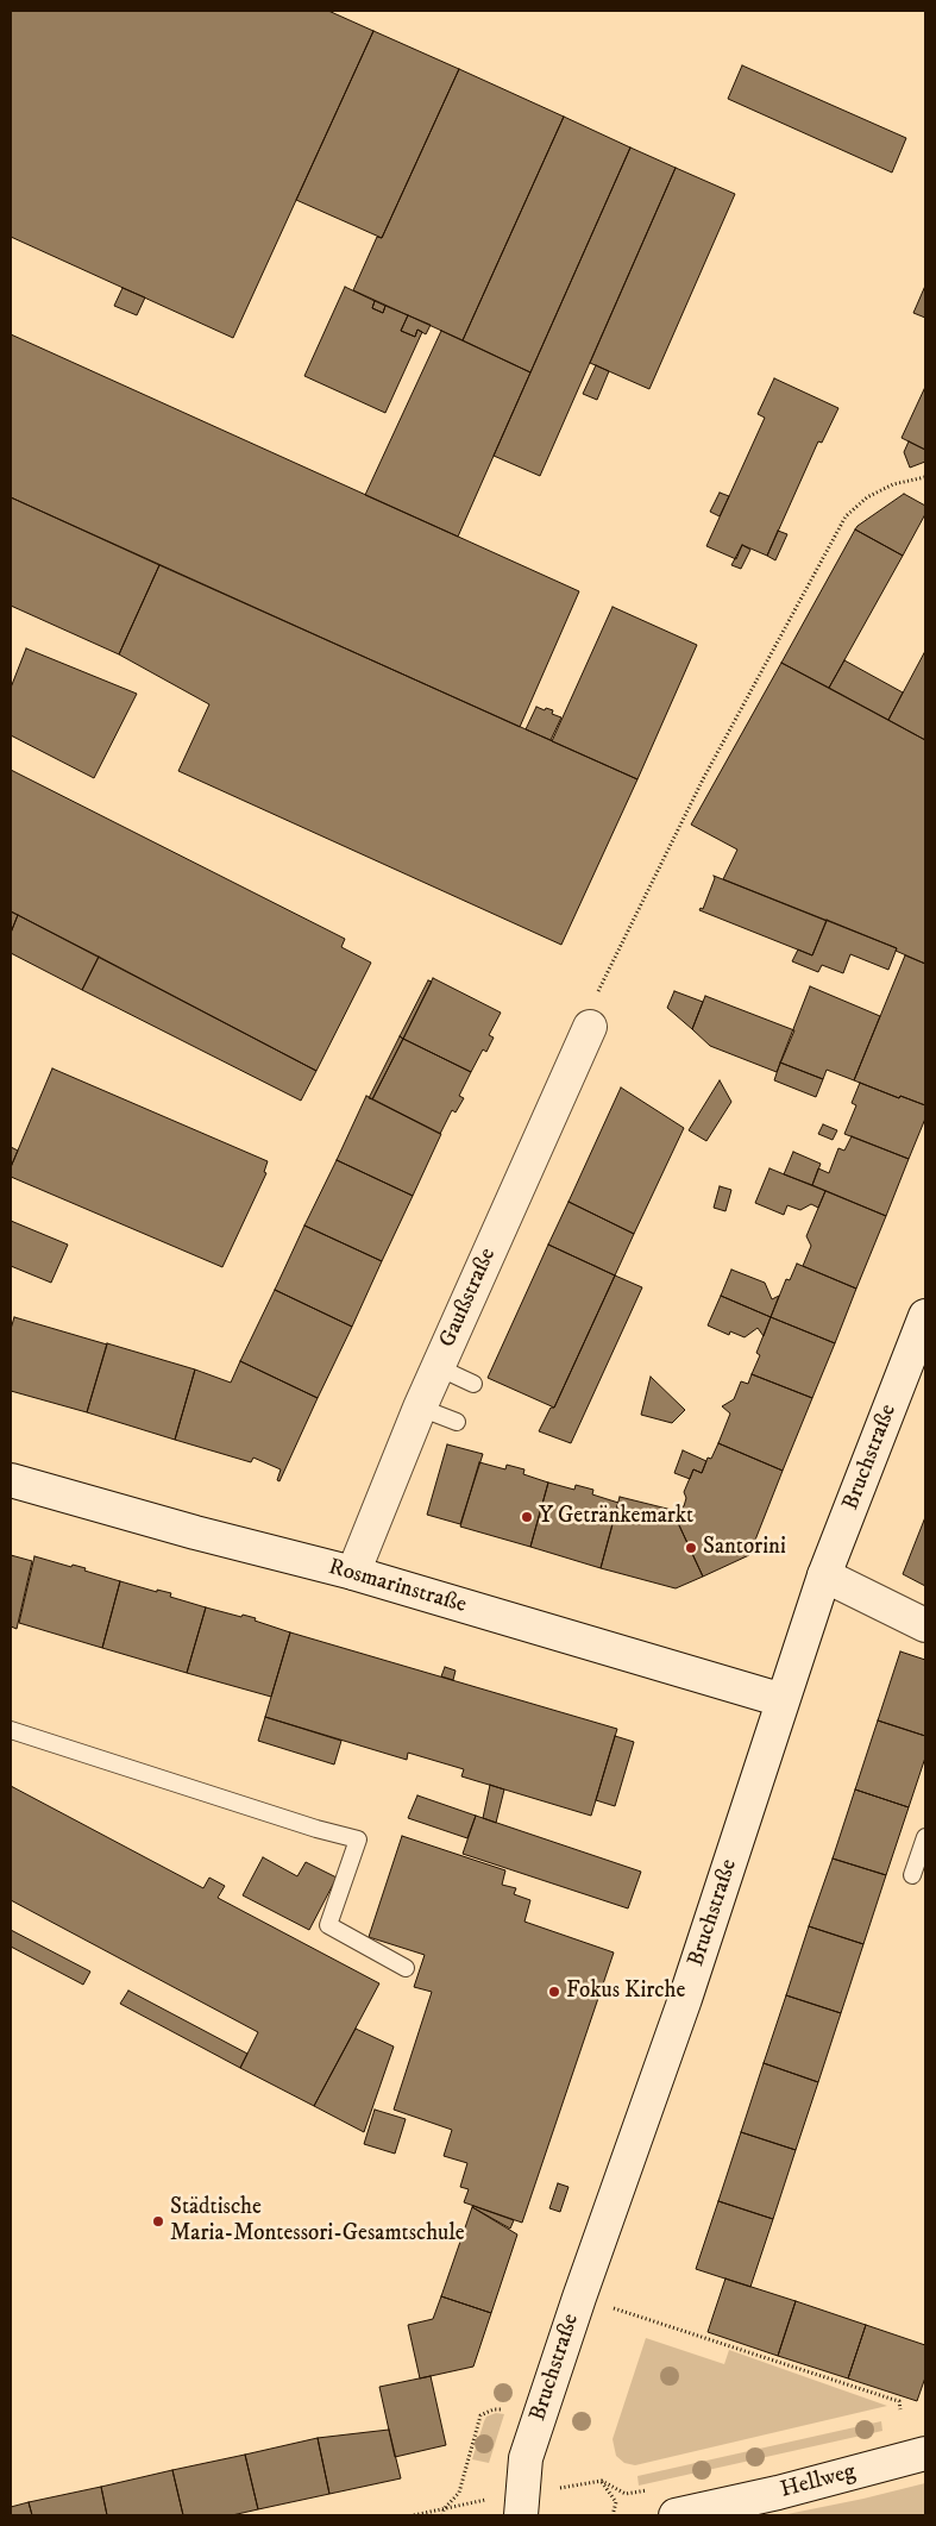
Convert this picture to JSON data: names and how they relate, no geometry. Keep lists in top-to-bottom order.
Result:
{
  "streets": {
    "main road": [
      "Gaußstraße",
      "Bruchstraße",
      "Rosmarinstraße",
      "Hellweg"
    ]
  },
  "crossings": [
    ["Gaußstraße", "Rosmarinstraße"],
    ["Bruchstraße", "Rosmarinstraße"]
  ],
  "places": [
    "Y Getränkemarkt",
    "Santorini",
    "Fokus Kirche",
    "Städtische Maria-Montessori-Gesamtschule"
  ]
}
